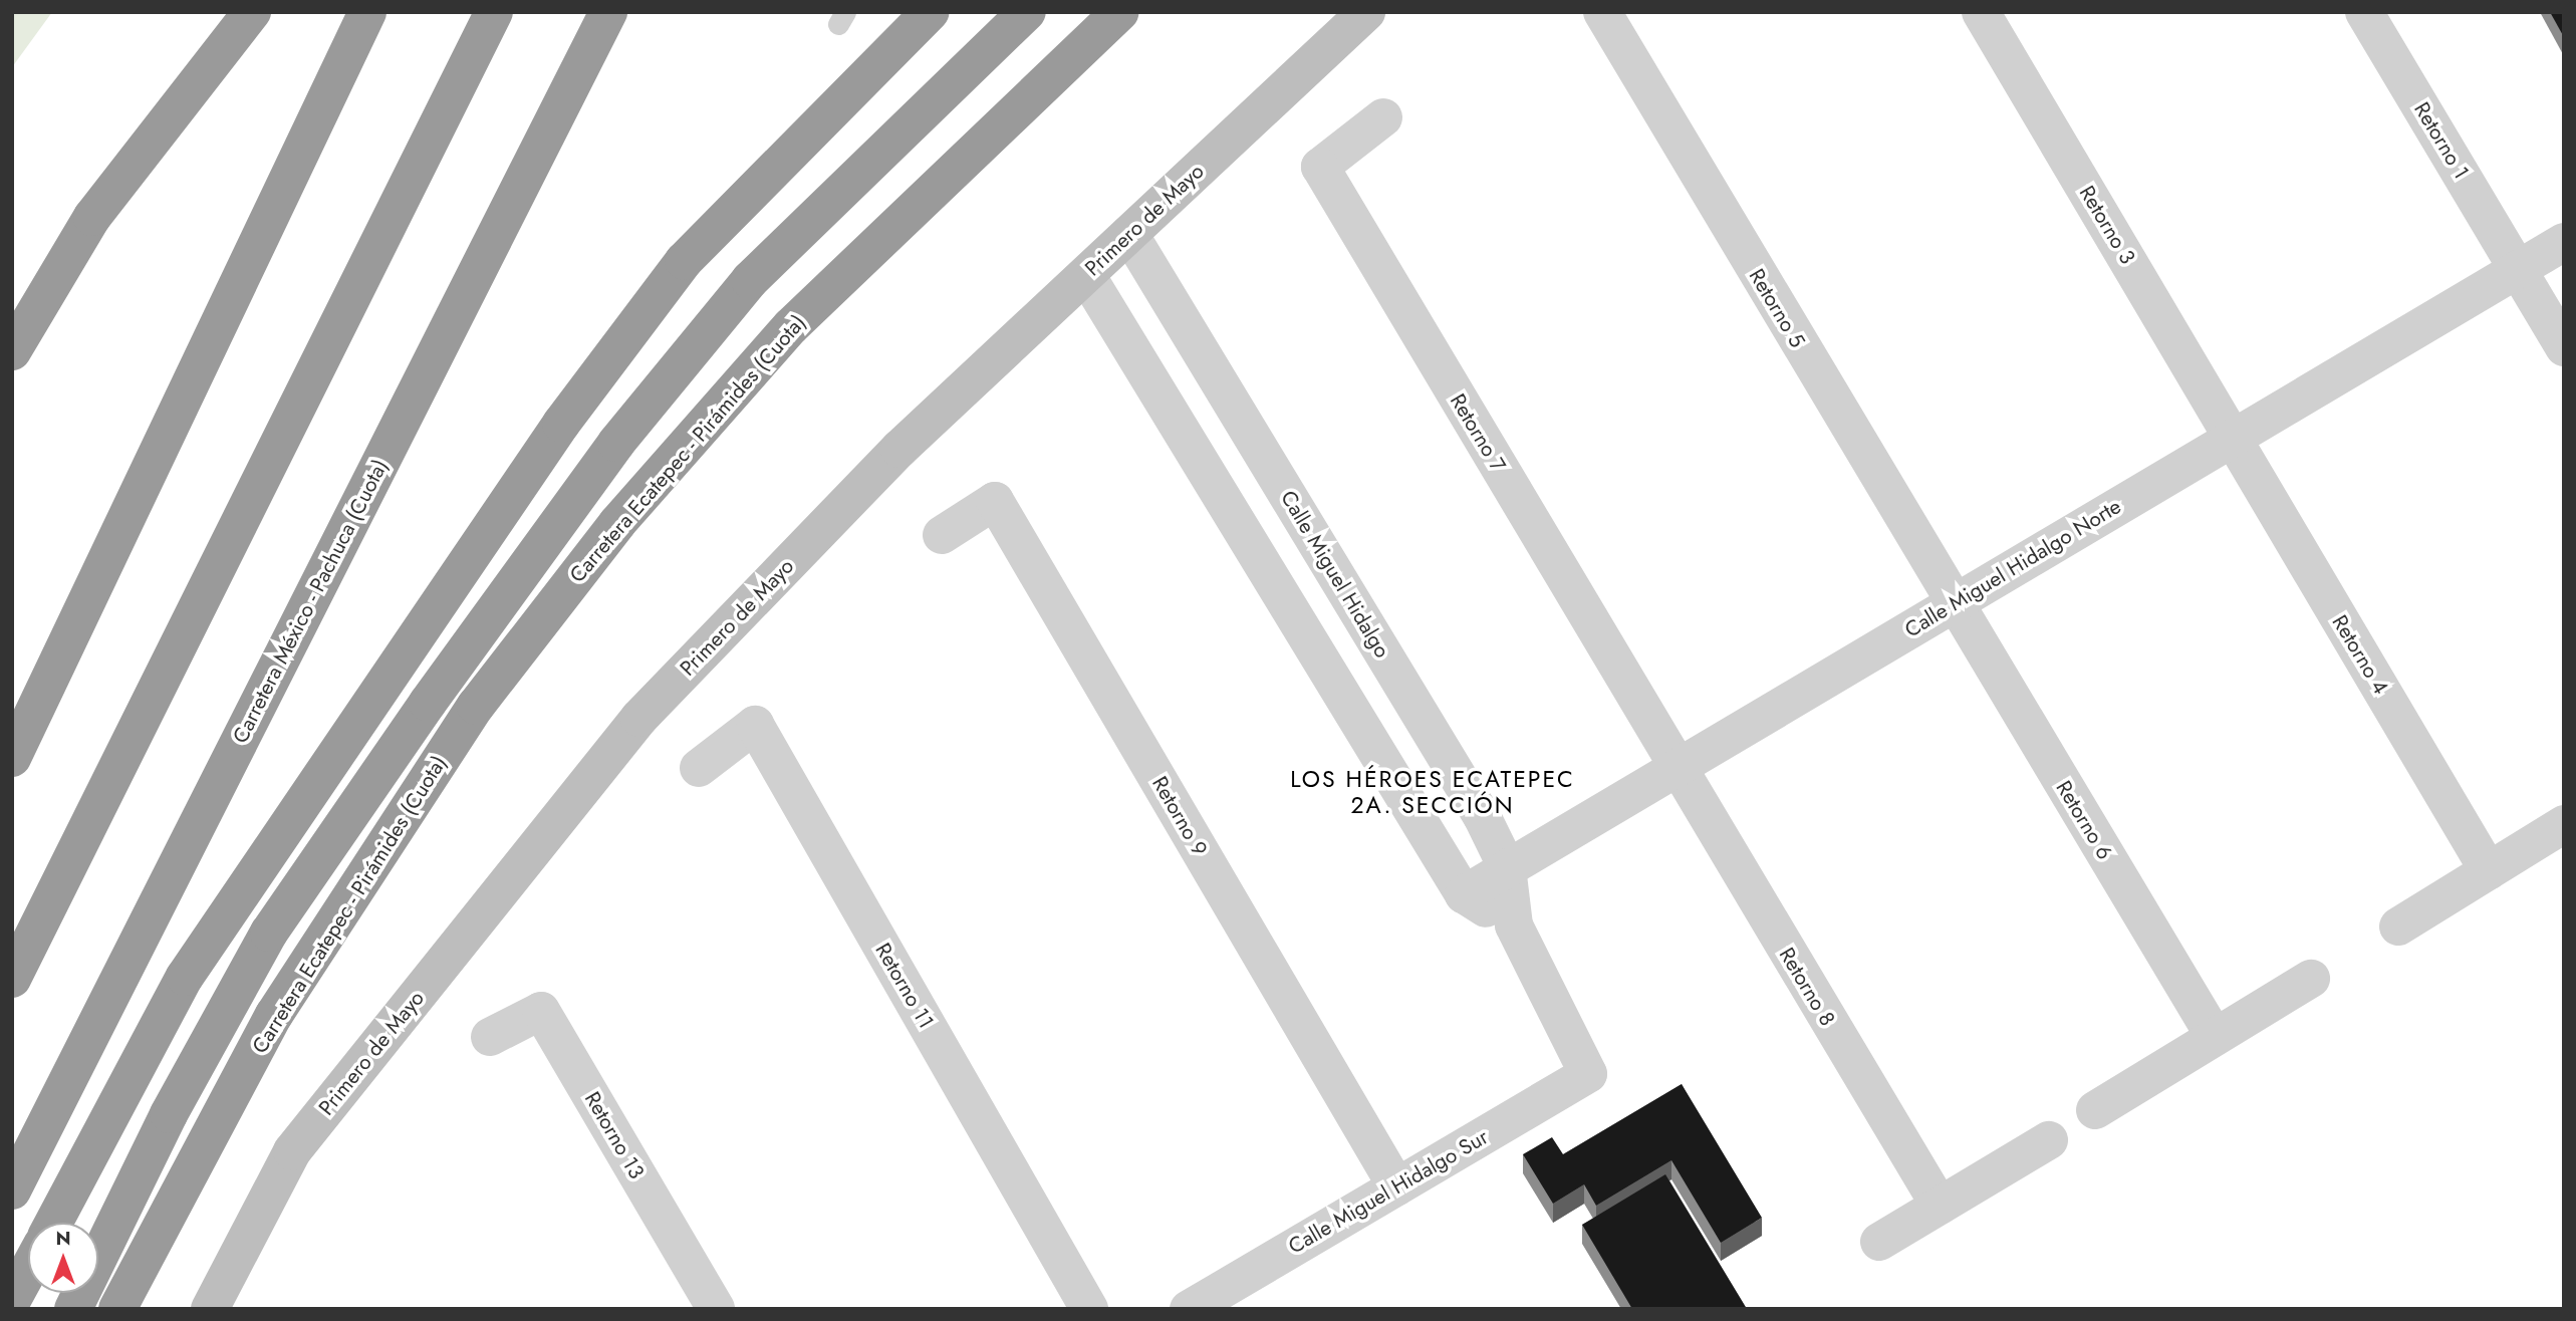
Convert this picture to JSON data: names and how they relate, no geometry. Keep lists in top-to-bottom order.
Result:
{
  "streets": {
    "highway": ["Carretera Ecatepec - Pirámides (Cuota)", "Carretera México - Pachuca (Cuota)"],
    "main road": ["Primero de Mayo"],
    "street": [
      "Retorno 1",
      "Retorno 3",
      "Retorno 5",
      "Retorno 7",
      "Calle Miguel Hidalgo Norte",
      "Calle Miguel Hidalgo",
      "Retorno 4",
      "Retorno 9",
      "Retorno 6",
      "Retorno 11",
      "Retorno 8",
      "Retorno 13",
      "Calle Miguel Hidalgo Sur"
    ]
  },
  "crossings": [
    ["Retorno 1", "Calle Miguel Hidalgo Norte"],
    ["Primero de Mayo", "Calle Miguel Hidalgo"],
    ["Retorno 3", "Calle Miguel Hidalgo Norte"],
    ["Retorno 3", "Retorno 4"],
    ["Retorno 5", "Calle Miguel Hidalgo Norte"],
    ["Retorno 5", "Retorno 6"],
    ["Retorno 7", "Calle Miguel Hidalgo Norte"],
    ["Retorno 7", "Retorno 8"],
    ["Calle Miguel Hidalgo Norte", "Calle Miguel Hidalgo"],
    ["Calle Miguel Hidalgo Norte", "Retorno 4"],
    ["Calle Miguel Hidalgo Norte", "Retorno 6"],
    ["Calle Miguel Hidalgo Norte", "Retorno 8"],
    ["Calle Miguel Hidalgo", "Calle Miguel Hidalgo Sur"],
    ["Retorno 9", "Calle Miguel Hidalgo Sur"]
  ],
  "districts": ["LOS HÉROES ECATEPEC 2A. SECCIÓN"],
  "north": "top"
}
